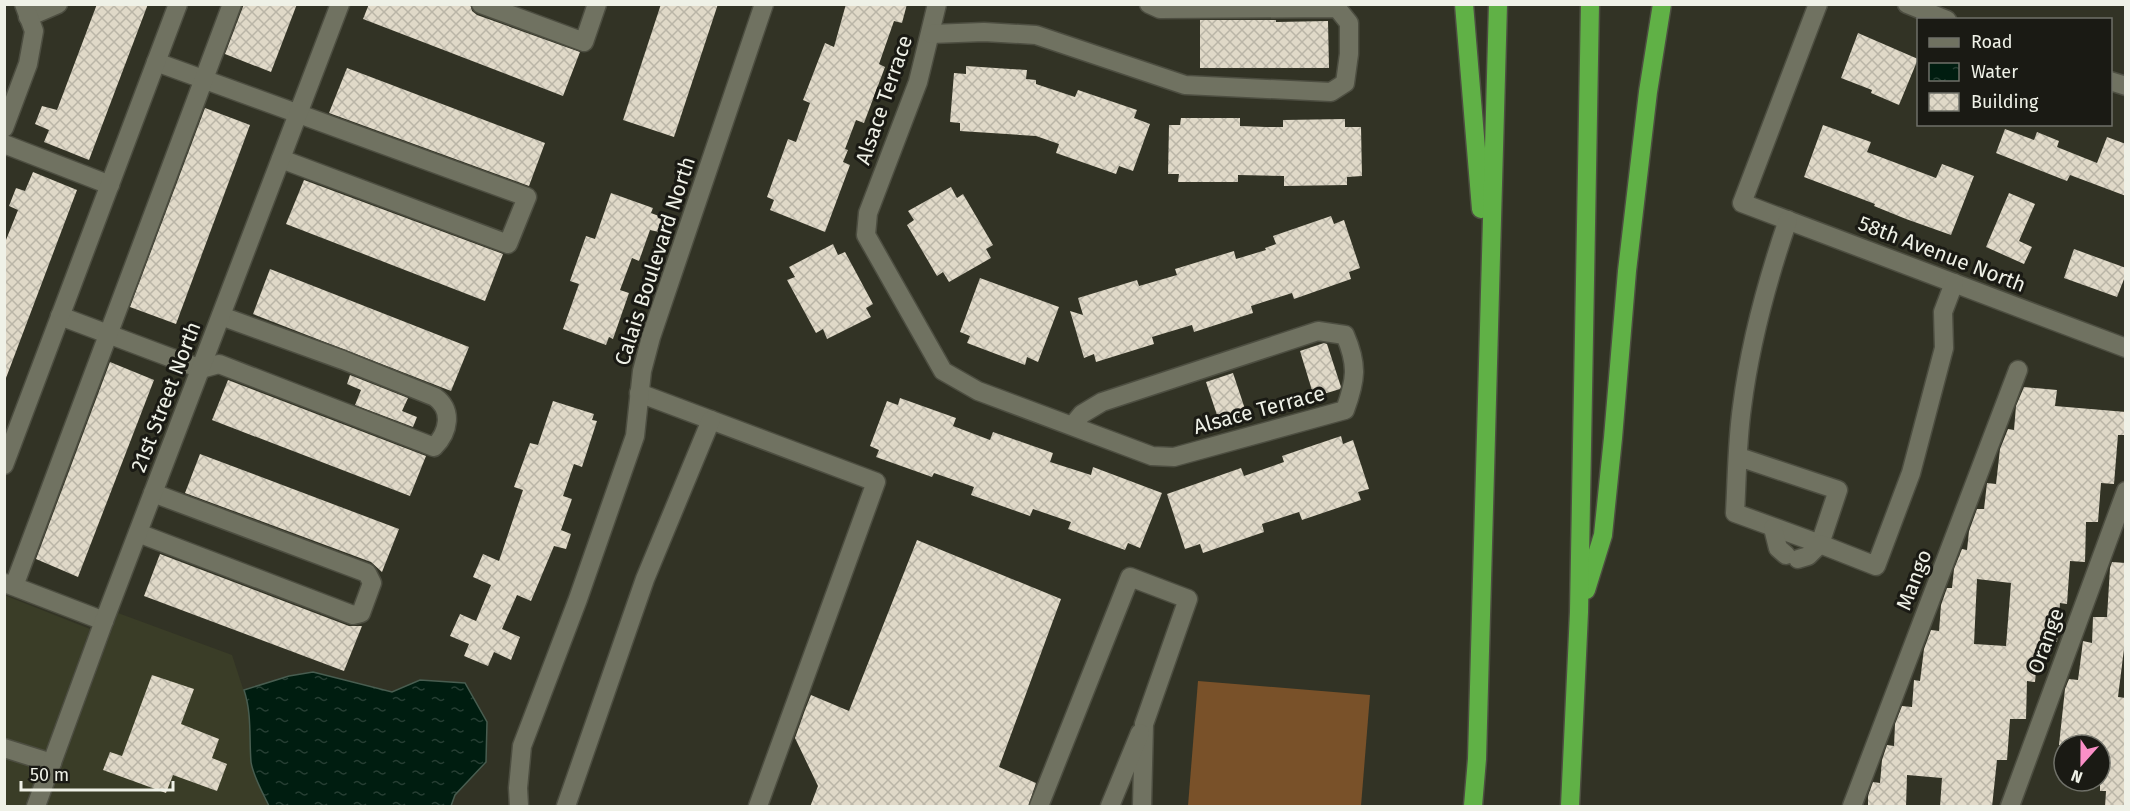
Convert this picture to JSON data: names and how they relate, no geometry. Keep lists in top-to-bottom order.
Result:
{
  "streets": {
    "street": [
      "Alsace Terrace",
      "58th Avenue North",
      "Calais Boulevard North",
      "21st Street North",
      "Mango",
      "Orange"
    ]
  },
  "legend": ["Road", "Water", "Building"],
  "scale_bar": "50 m",
  "north": "bottom"
}
